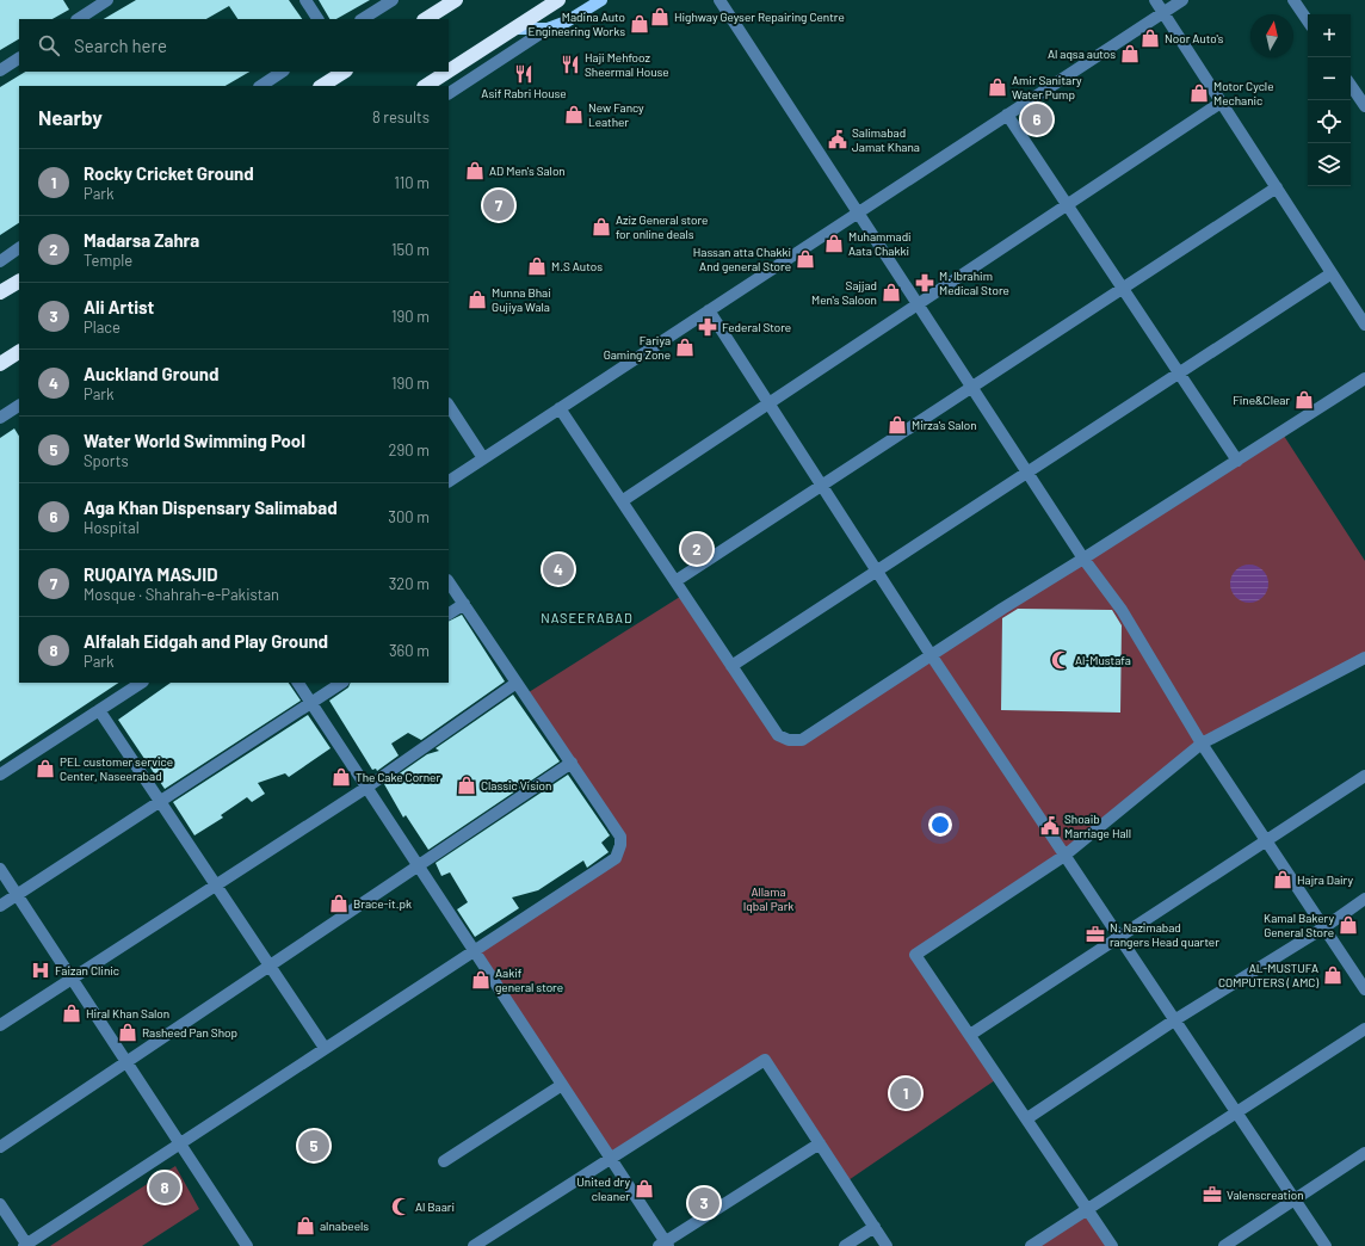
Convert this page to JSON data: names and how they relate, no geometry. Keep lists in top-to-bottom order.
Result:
{
  "districts": ["NASEERABAD"],
  "parks": ["Allama Iqbal Park"],
  "places": {
    "shop": [
      "Highway Geyser Repairing Centre",
      "Madina Auto Engineering Works",
      "Noor Auto's",
      "Al aqsa autos",
      "Amir Sanitary Water Pump",
      "Motor Cycle Mechanic",
      "New Fancy Leather",
      "AD Men's Salon",
      "Aziz General store for online deals",
      "Muhammadi Aata Chakki",
      "Hassan atta Chakki And general Store",
      "M.S Autos",
      "Sajjad Men's Saloon",
      "Munna Bhai Gujiya Wala",
      "Fariya Gaming Zone",
      "Fine&Clear",
      "Mirza's Salon",
      "PEL customer service Center, Naseerabad",
      "The Cake Corner",
      "Classic Vision",
      "Hajra Dairy",
      "Brace-it.pk",
      "Kamal Bakery General Store",
      "AL-MUSTUFA COMPUTERS ( AMC)",
      "Aakif general store",
      "Hiral Khan Salon",
      "Rasheed Pan Shop",
      "United dry cleaner",
      "alnabeels"
    ],
    "restaurant": ["Haji Mehfooz Sheermal House", "Asif Rabri House"],
    "public building": ["Salimabad Jamat Khana", "Shoaib Marriage Hall"],
    "pharmacy": ["M. Ibrahim Medical Store", "Federal Store"],
    "mosque": ["Al-Mustafa", "Al Baari"],
    "office": ["N. Nazimabad rangers Head quarter", "Valenscreation"],
    "hospital": ["Faizan Clinic"]
  },
  "north": "top",
  "page": {
    "map_buttons": ["+", "−"],
    "search": "Search here",
    "heading": ["Nearby", "8 results"],
    "pins": [
      "6",
      "7",
      "2",
      "4",
      "1",
      "5",
      "8",
      "3"
    ],
    "list": [
      {
        "mark": "1",
        "name": "Rocky Cricket Ground",
        "note": "Park",
        "value": "110 m"
      },
      {
        "mark": "2",
        "name": "Madarsa Zahra",
        "note": "Temple",
        "value": "150 m"
      },
      {
        "mark": "3",
        "name": "Ali Artist",
        "note": "Place",
        "value": "190 m"
      },
      {
        "mark": "4",
        "name": "Auckland Ground",
        "note": "Park",
        "value": "190 m"
      },
      {
        "mark": "5",
        "name": "Water World Swimming Pool",
        "note": "Sports",
        "value": "290 m"
      },
      {
        "mark": "6",
        "name": "Aga Khan Dispensary Salimabad",
        "note": "Hospital",
        "value": "300 m"
      },
      {
        "mark": "7",
        "name": "RUQAIYA MASJID",
        "note": "Mosque · Shahrah-e-Pakistan",
        "value": "320 m"
      },
      {
        "mark": "8",
        "name": "Alfalah Eidgah and Play Ground",
        "note": "Park",
        "value": "360 m"
      }
    ]
  }
}
